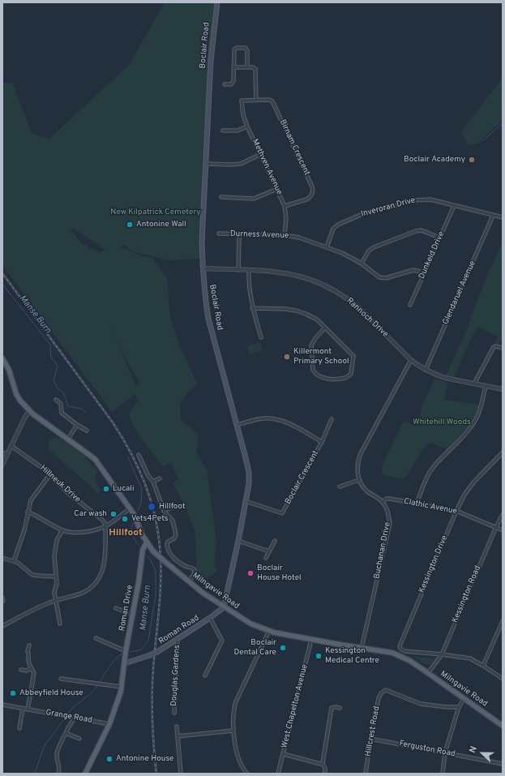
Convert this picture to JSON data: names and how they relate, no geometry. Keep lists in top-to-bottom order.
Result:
{
  "streets": {
    "main road": [
      "Boclair Road",
      "Milngavie Road",
      "Roman Drive",
      "Roman Road"
    ],
    "street": [
      "Birnam Crescent",
      "Methven Avenue",
      "Inveroran Drive",
      "Durness Avenue",
      "Dunkeld Drive",
      "Glendaruel Avenue",
      "Rannoch Drive",
      "Boclair Crescent",
      "Hillneuk Drive",
      "Clathic Avenue",
      "Buchanan Drive",
      "Kessington Drive",
      "Kessington Road",
      "Douglas Gardens",
      "West Chapelton Avenue",
      "Grange Road",
      "Hillcrest Road",
      "Ferguston Road"
    ]
  },
  "crossings": [
    ["Boclair Road", "Rannoch Drive"],
    ["Boclair Road", "Boclair Crescent"],
    ["Boclair Road", "Milngavie Road"],
    ["Boclair Road", "Roman Road"],
    ["Birnam Crescent", "Methven Avenue"],
    ["Methven Avenue", "Durness Avenue"],
    ["Inveroran Drive", "Durness Avenue"],
    ["Inveroran Drive", "Dunkeld Drive"],
    ["Inveroran Drive", "Glendaruel Avenue"],
    ["Durness Avenue", "Dunkeld Drive"],
    ["Glendaruel Avenue", "Rannoch Drive"],
    ["Clathic Avenue", "Buchanan Drive"],
    ["Clathic Avenue", "Kessington Drive"],
    ["Clathic Avenue", "Kessington Road"],
    ["Buchanan Drive", "Milngavie Road"],
    ["Kessington Drive", "Kessington Road"],
    ["Milngavie Road", "Kessington Road"],
    ["Milngavie Road", "Roman Drive"],
    ["Milngavie Road", "Roman Road"],
    ["Milngavie Road", "West Chapelton Avenue"],
    ["Roman Drive", "Roman Road"],
    ["Roman Road", "Douglas Gardens"],
    ["Hillcrest Road", "Ferguston Road"]
  ],
  "districts": ["Hillfoot"],
  "water": ["Manse Burn"],
  "parks": ["New Kilpatrick Cemetery", "Whitehill Woods"],
  "places": [
    "Boclair Academy",
    "Antonine Wall",
    "Killermont Primary School",
    "Lucali",
    "Hillfoot",
    "Car wash",
    "Vets4Pets",
    "Boclair House Hotel",
    "Boclair Dental Care",
    "Kessington Medical Centre",
    "Abbeyfield House",
    "Antonine House"
  ],
  "north": "left"
}
